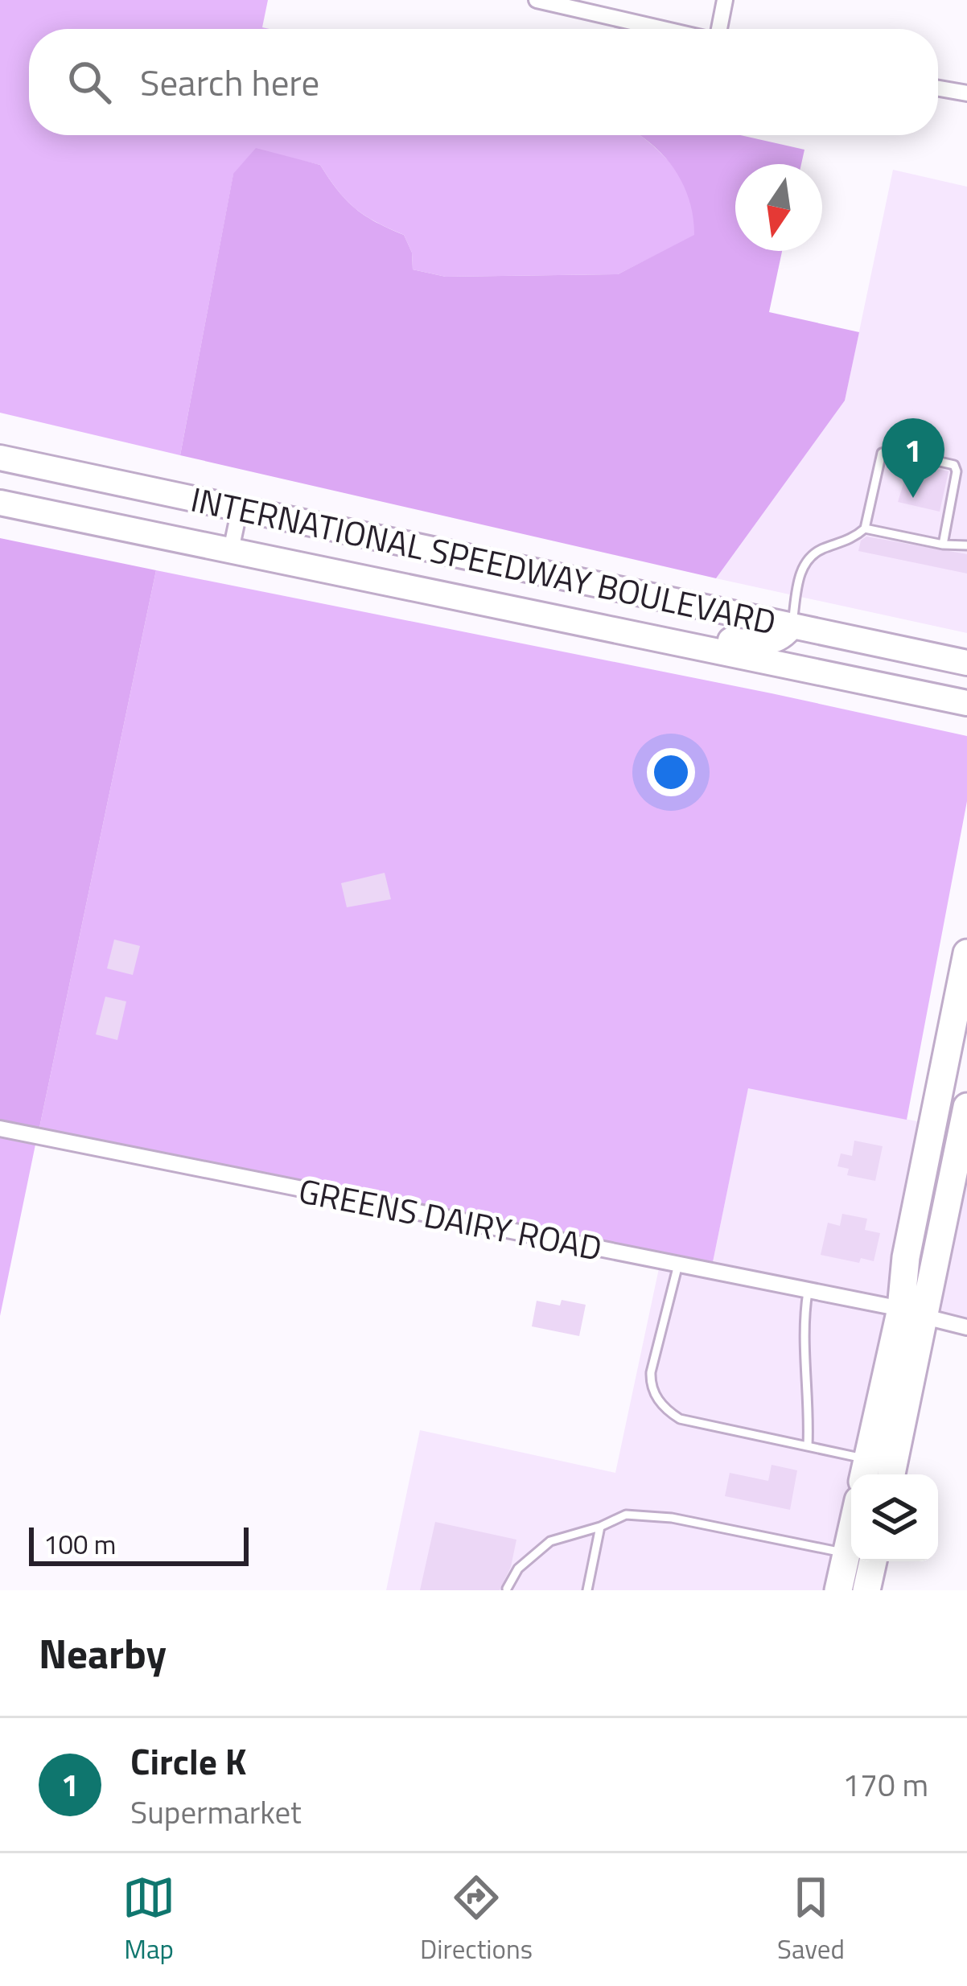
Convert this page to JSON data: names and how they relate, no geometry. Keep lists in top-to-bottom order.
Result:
{
  "streets": {
    "main road": ["INTERNATIONAL SPEEDWAY BOULEVARD"],
    "street": ["GREENS DAIRY ROAD"]
  },
  "scale_bar": "100 m",
  "north": "bottom",
  "page": {
    "search": "Search here",
    "pins": "1",
    "scale": "100 m",
    "heading": "Nearby",
    "list": [
      {
        "mark": "1",
        "name": "Circle K",
        "note": "Supermarket",
        "value": "170 m"
      }
    ],
    "nav": ["Map", "Directions", "Saved"]
  }
}
